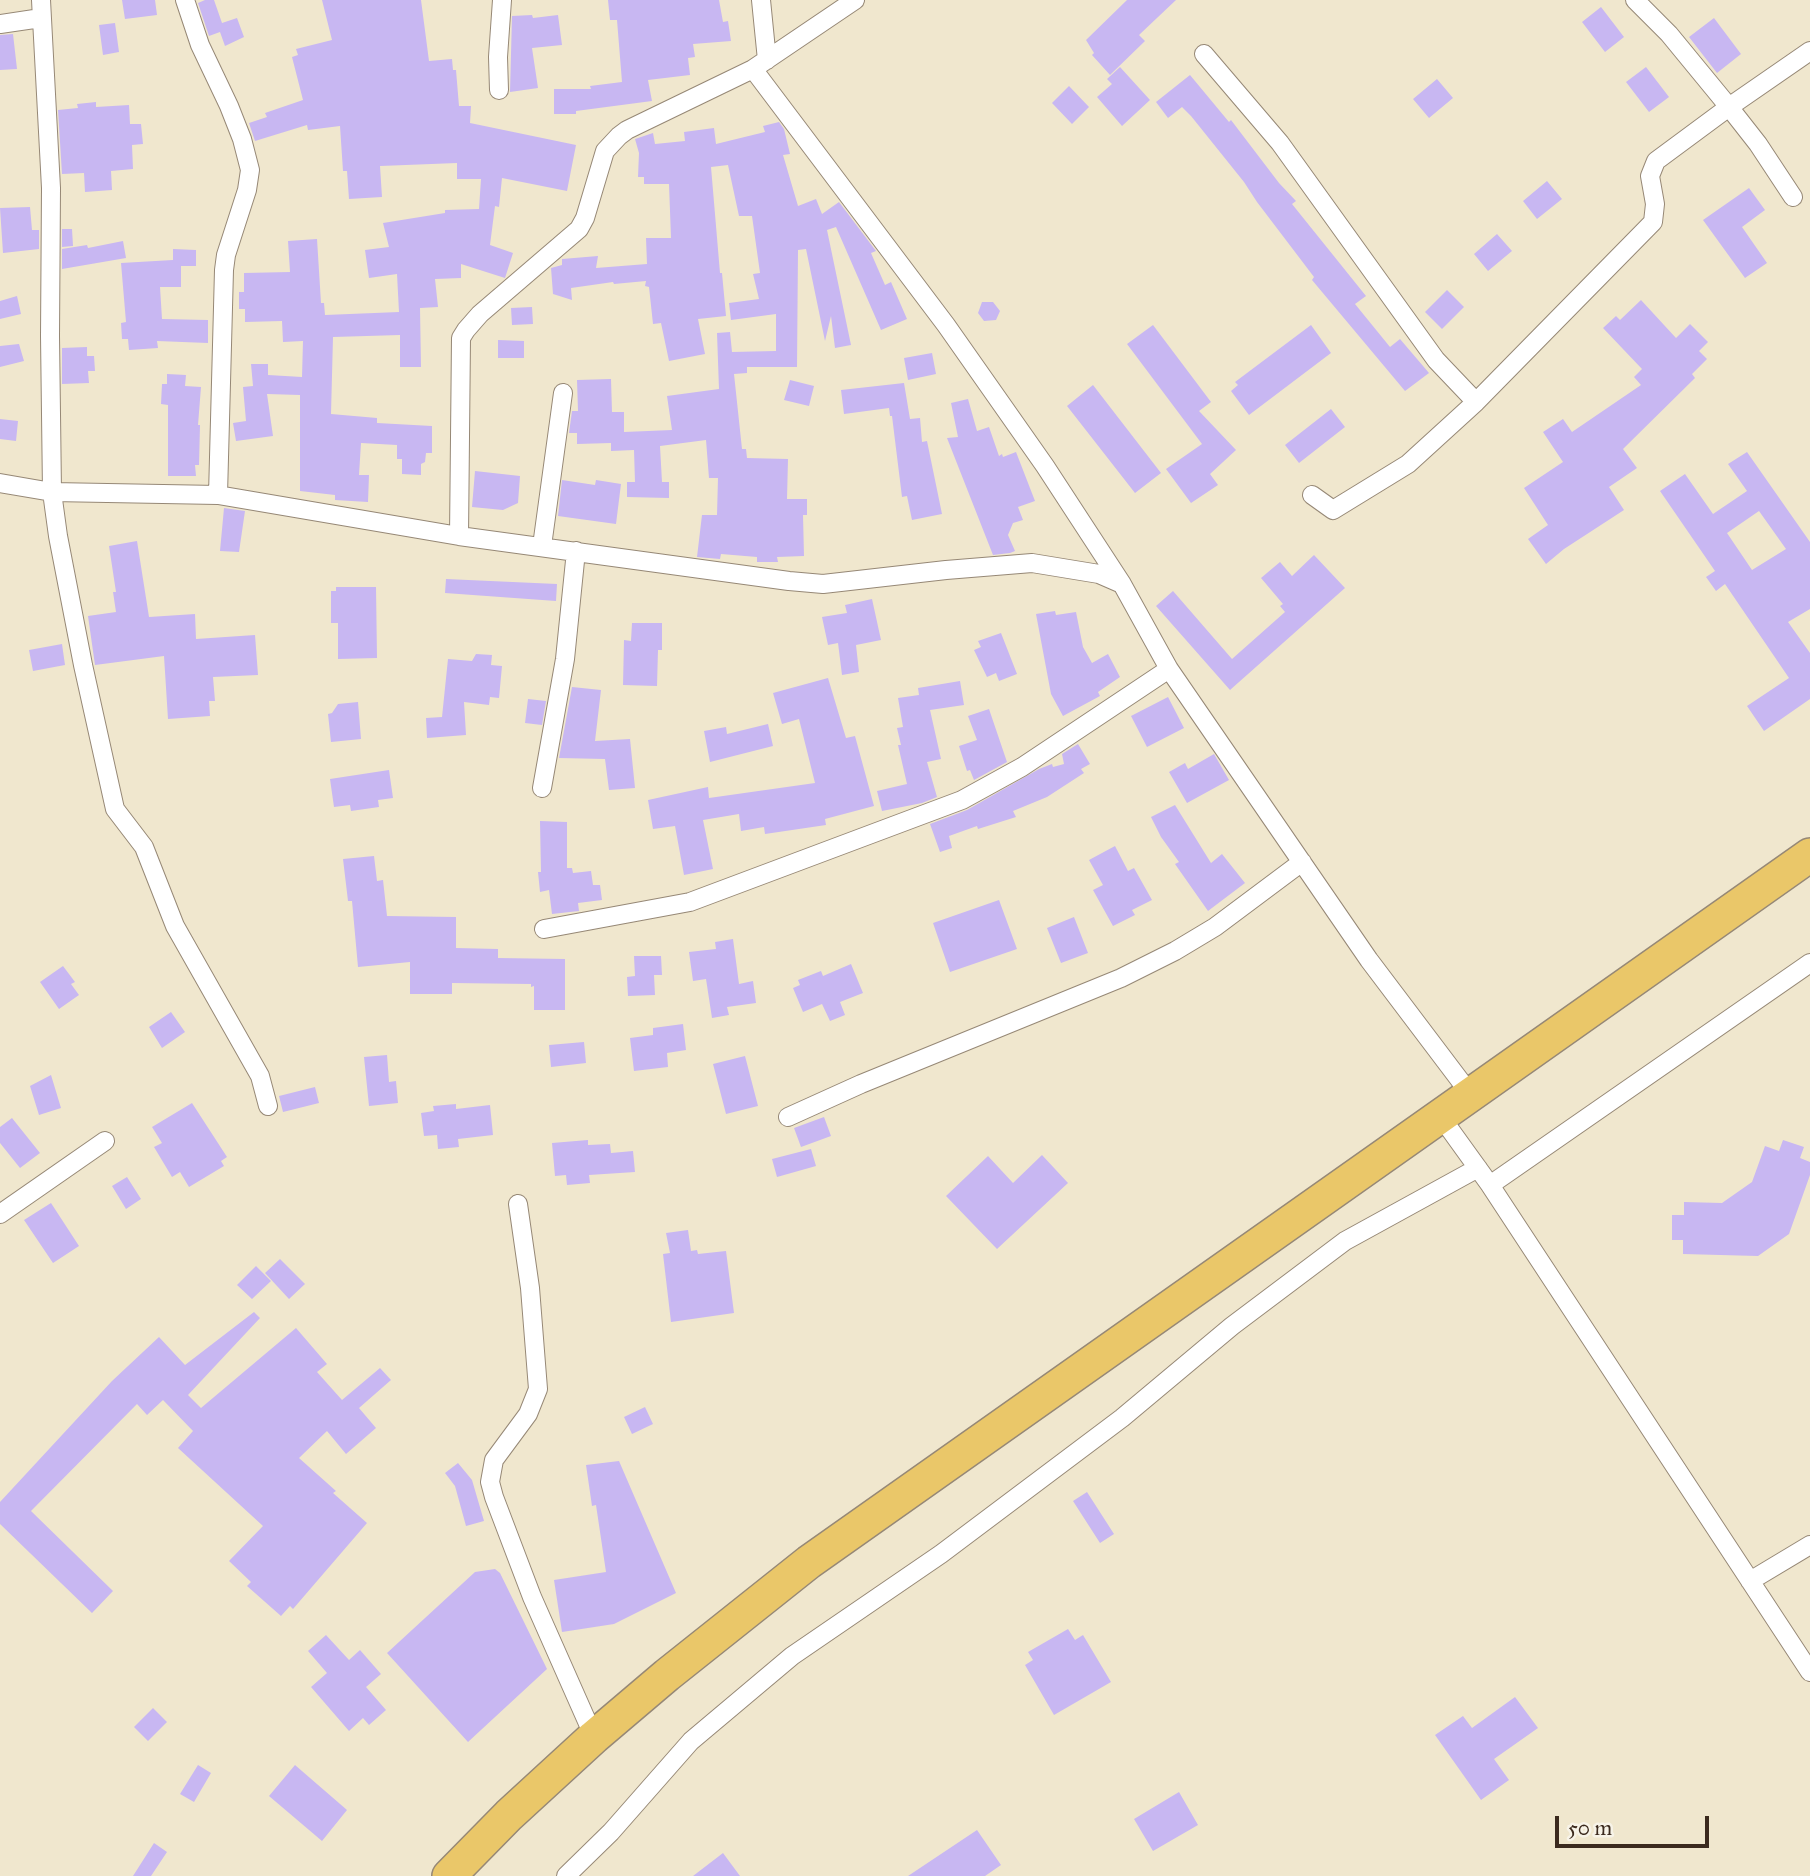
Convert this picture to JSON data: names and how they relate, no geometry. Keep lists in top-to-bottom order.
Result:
{
  "scale_bar": "50 m"
}
